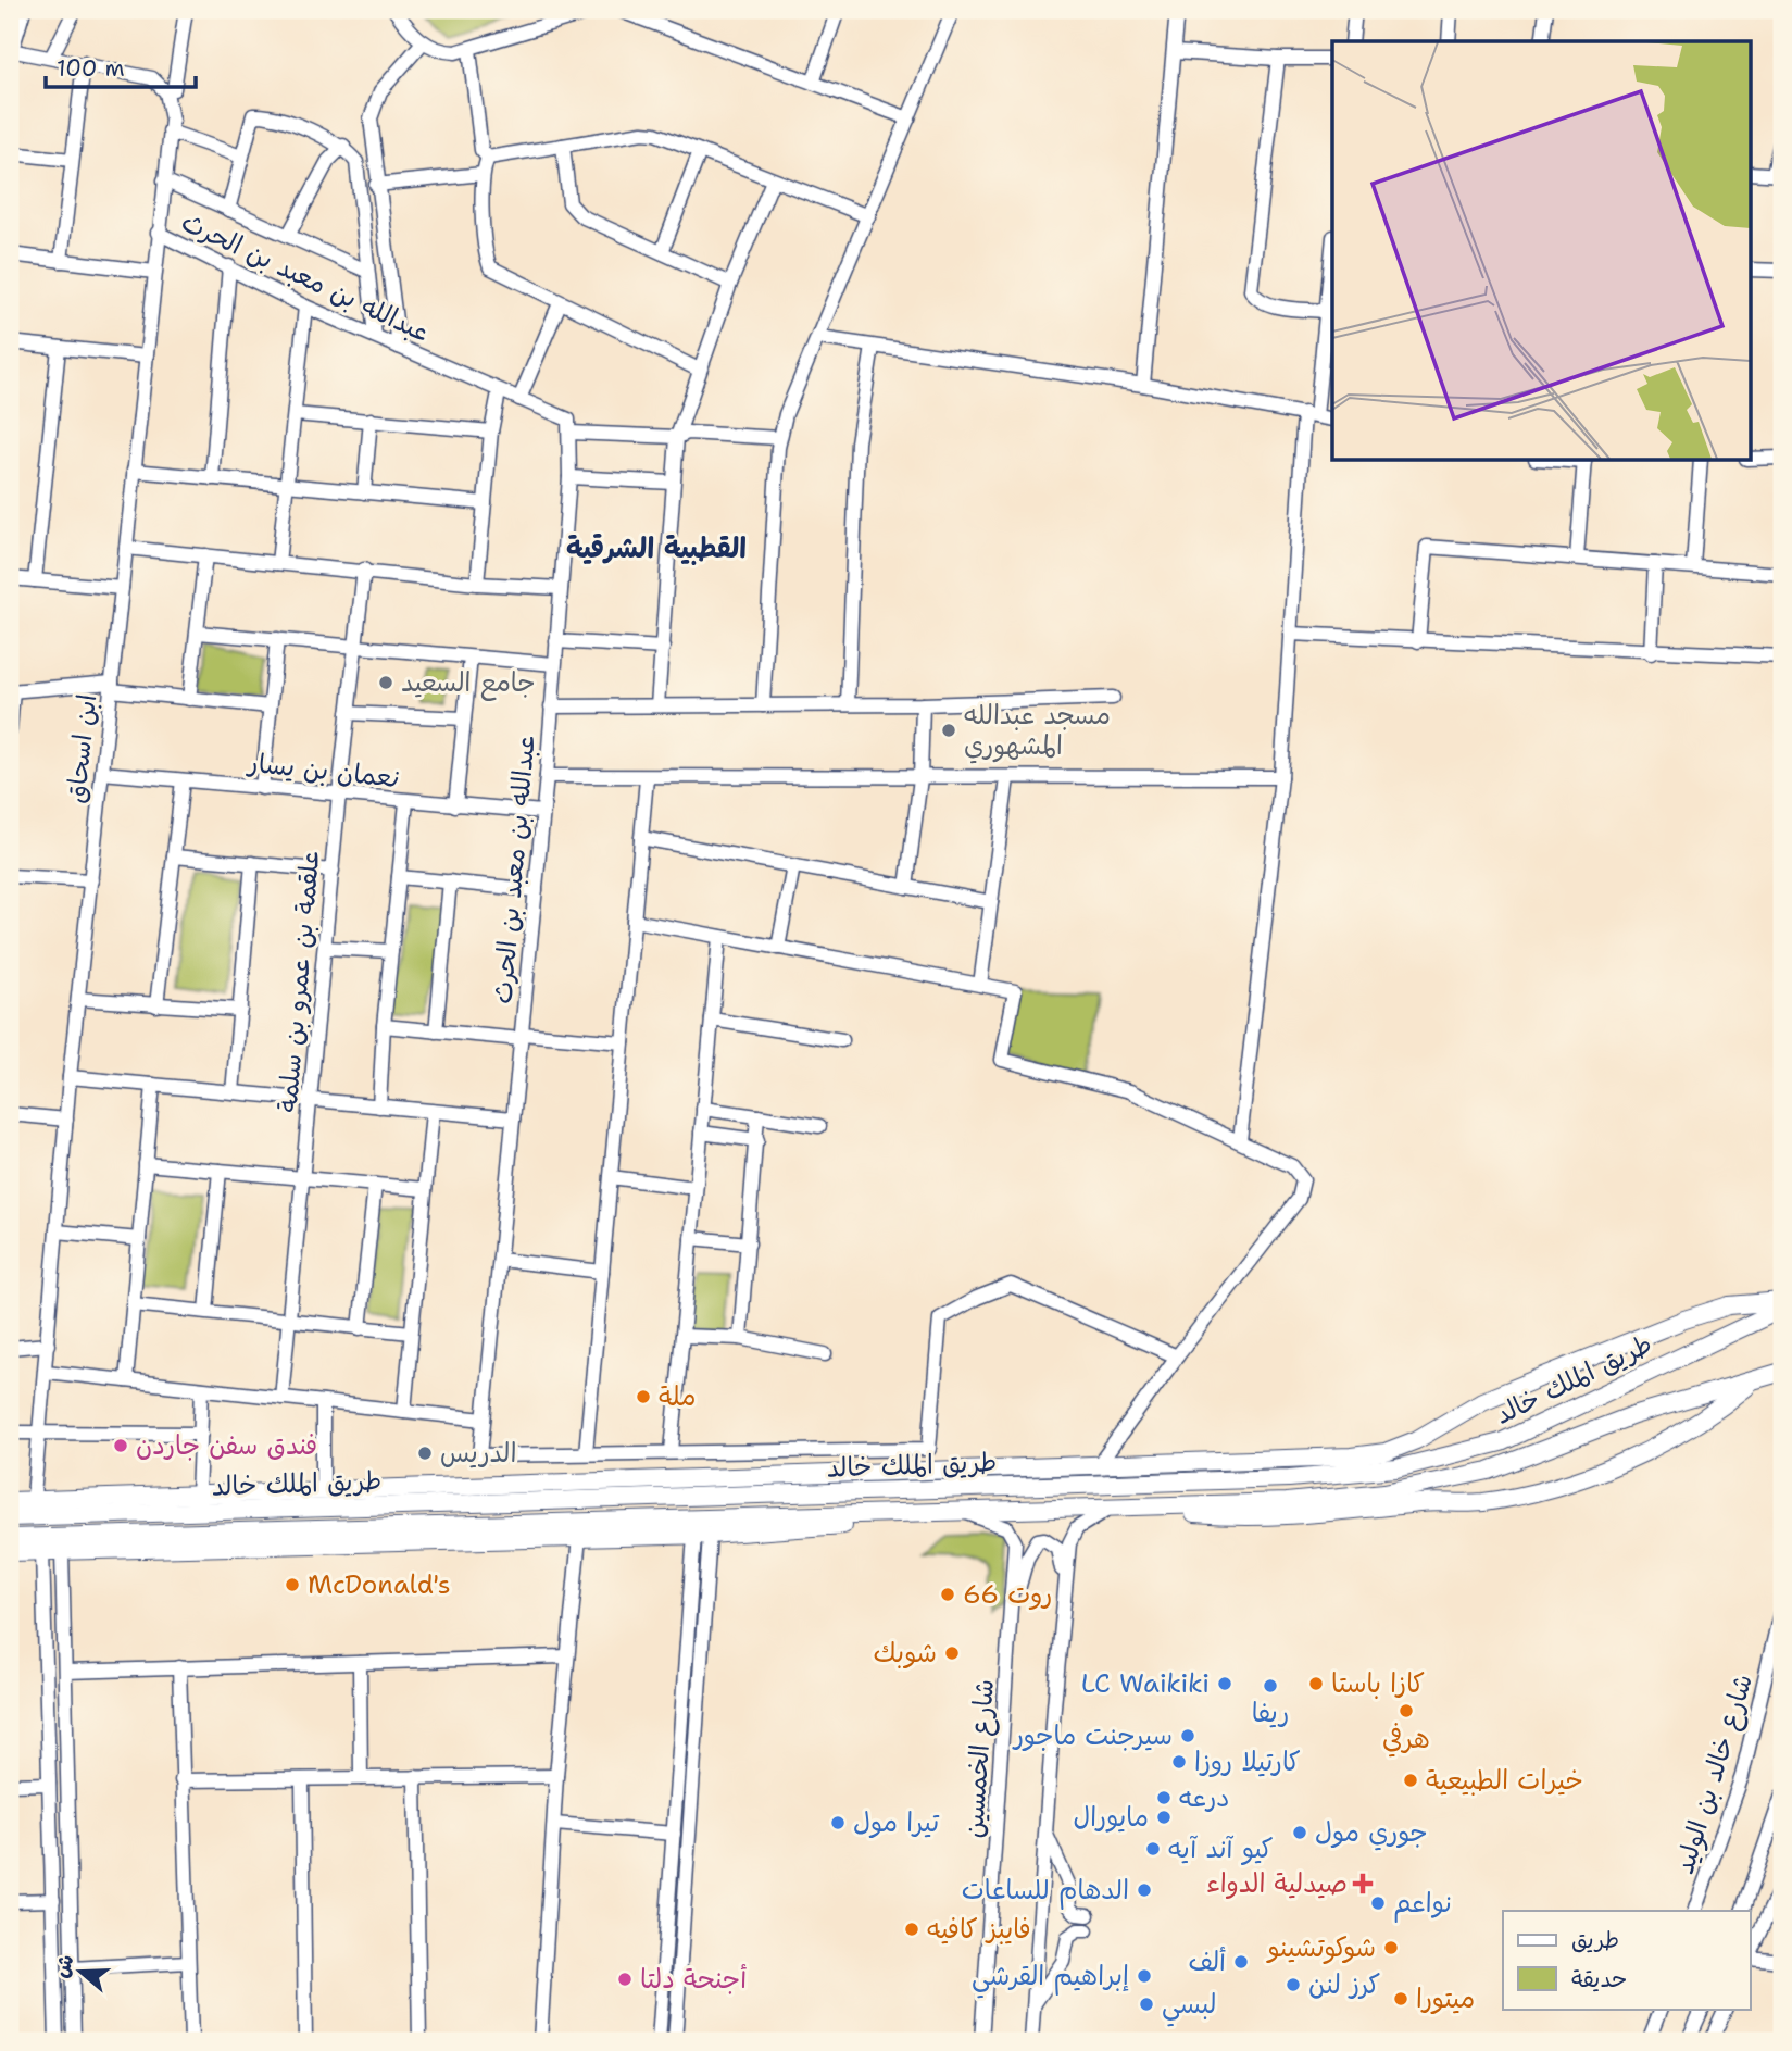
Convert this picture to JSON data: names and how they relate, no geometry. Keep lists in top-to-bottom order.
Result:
{
  "streets": {
    "main road": ["طريق الملك خالد"],
    "street": [
      "عبدالله بن معبد بن الحرث",
      "ابن اسحاق",
      "نعمان بن يسار",
      "علقمة بن عمرو بن سلمة",
      "شارع الخمسين",
      "شارع خالد بن الوليد"
    ]
  },
  "crossings": [
    ["عبدالله بن معبد بن الحرث", "ابن اسحاق"],
    ["عبدالله بن معبد بن الحرث", "نعمان بن يسار"],
    ["ابن اسحاق", "نعمان بن يسار"],
    ["ابن اسحاق", "طريق الملك خالد"],
    ["نعمان بن يسار", "علقمة بن عمرو بن سلمة"],
    ["طريق الملك خالد", "شارع الخمسين"]
  ],
  "districts": ["القطبية الشرقية"],
  "places": {
    "other": [
      "جامع السعيد",
      "مسجد عبدالله المشهوري",
      "ملة",
      "فندق سفن جاردن",
      "الدريس",
      "McDonald's",
      "روت 66",
      "شوبك",
      "LC Waikiki",
      "كازا باستا",
      "ريفا",
      "هرفي",
      "سيرجنت ماجور",
      "كارتيلا روزا",
      "خيرات الطبيعية",
      "درعه",
      "مايورال",
      "تيرا مول",
      "جوري مول",
      "كیو آند آیه",
      "الدهام للساعات",
      "نواعم",
      "فايبز كافيه",
      "شوكوتشينو",
      "ألف",
      "إبراهيم القرشي",
      "أجنحة دلتا",
      "كرز لنن",
      "ميتورا",
      "لبسي"
    ],
    "health": ["صيدلية الدواء"]
  },
  "legend": ["طريق", "حديقة"],
  "scale_bar": "100 m",
  "north": "left"
}
